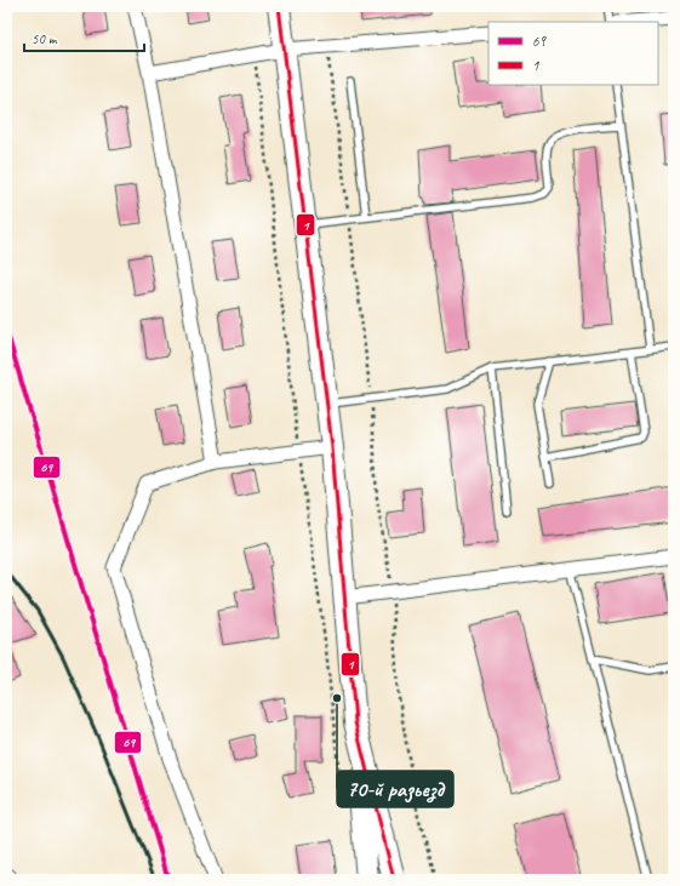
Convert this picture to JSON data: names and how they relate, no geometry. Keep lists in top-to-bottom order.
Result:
{
  "places": ["70-й разьезд"],
  "lines": ["transit line 1", "transit line 69"],
  "legend": ["69", "1"],
  "scale_bar": "50 m"
}
